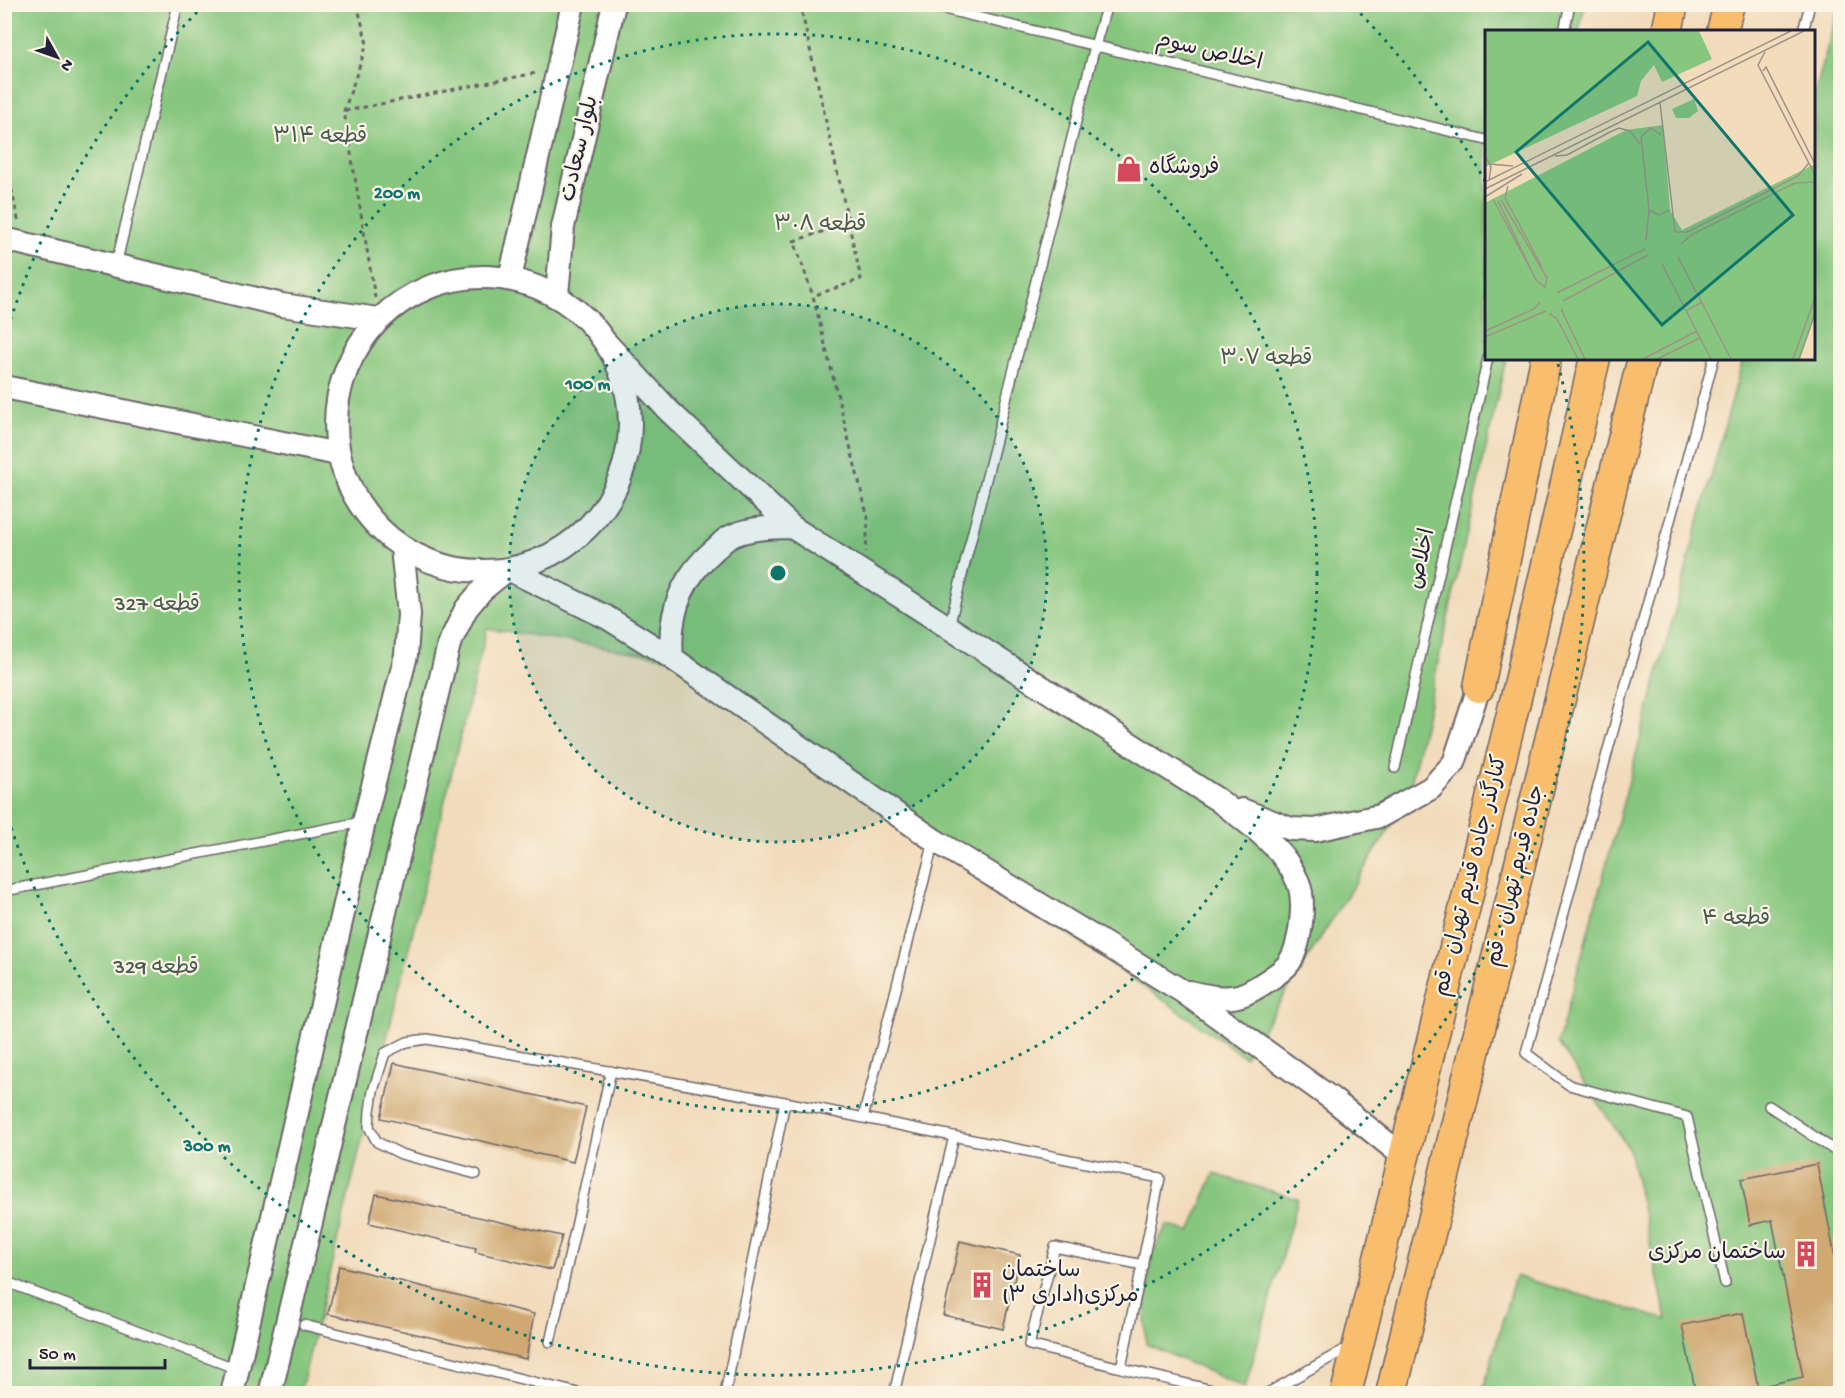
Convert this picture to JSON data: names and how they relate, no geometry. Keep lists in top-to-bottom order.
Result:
{
  "streets": {
    "highway": ["کنارگذر جاده قدیم تهران - قم", "جاده قدیم تهران - قم"],
    "street": ["بلوار سعادت"],
    "lane": ["اخلاص سوم", "اخلاص"]
  },
  "parks": [
    "قطعه ۳۱۴",
    "قطعه ۳۰۸",
    "قطعه ۳۰۷",
    "قطعه 327",
    "قطعه ۴",
    "قطعه 329"
  ],
  "places": {
    "shop": ["فروشگاه"],
    "building": ["ساختمان مرکزی", "ساختمان مرکزی(اداری ۳)"]
  },
  "scale_bar": "50 m",
  "north": "bottom right",
  "rings": ["200 m", "100 m", "300 m"]
}
